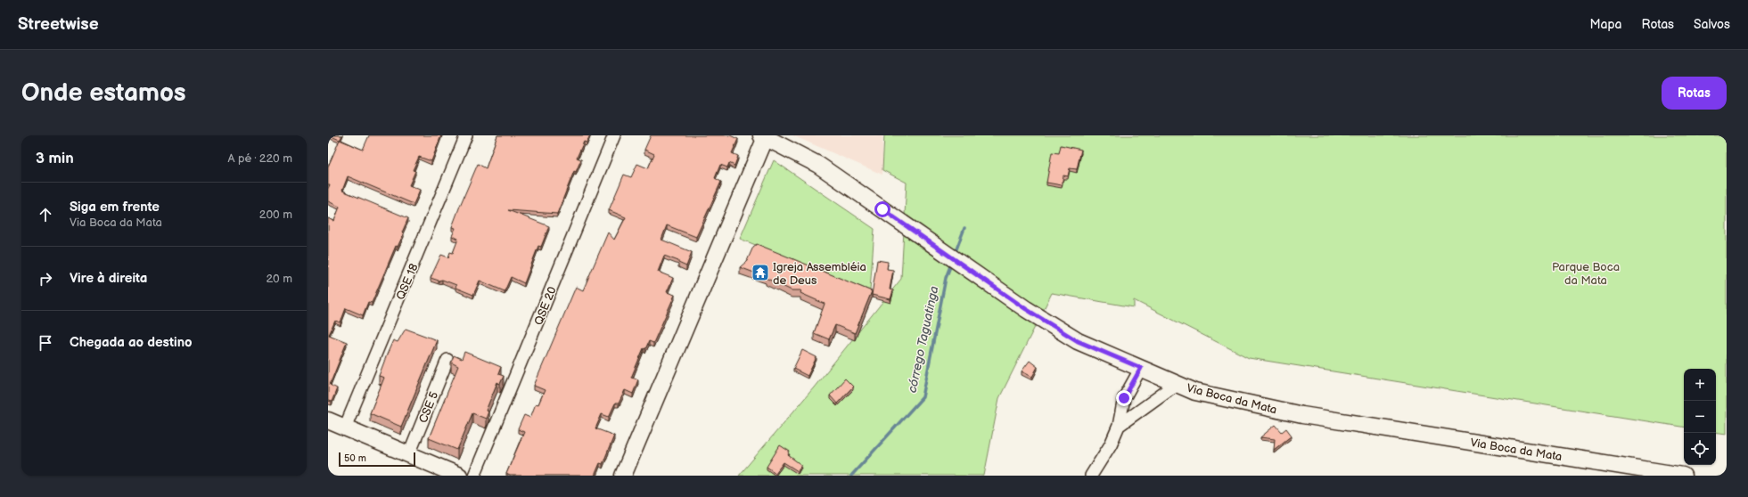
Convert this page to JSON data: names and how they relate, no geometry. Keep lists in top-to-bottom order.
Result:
{
  "streets": {
    "street": [
      "QSE 18",
      "QSE 20",
      "Via Boca da Mata",
      "CSE 5"
    ]
  },
  "water": ["córrego Taguatinga"],
  "parks": ["Parque Boca da Mata"],
  "places": {
    "temple": ["Igreja Assembléia de Deus"]
  },
  "scale_bar": "50 m",
  "page": {
    "header": "Streetwise",
    "nav": ["Mapa", "Rotas", "Salvos"],
    "buttons": "Rotas",
    "title": "Onde estamos",
    "heading": ["3 min", "A pé · 220 m"],
    "list": [
      ["Siga em frente", "Via Boca da Mata", "200 m"],
      ["Vire à direita", "20 m"],
      "Chegada ao destino"
    ],
    "map_buttons": ["+", "−"],
    "scale": "50 m"
  }
}
